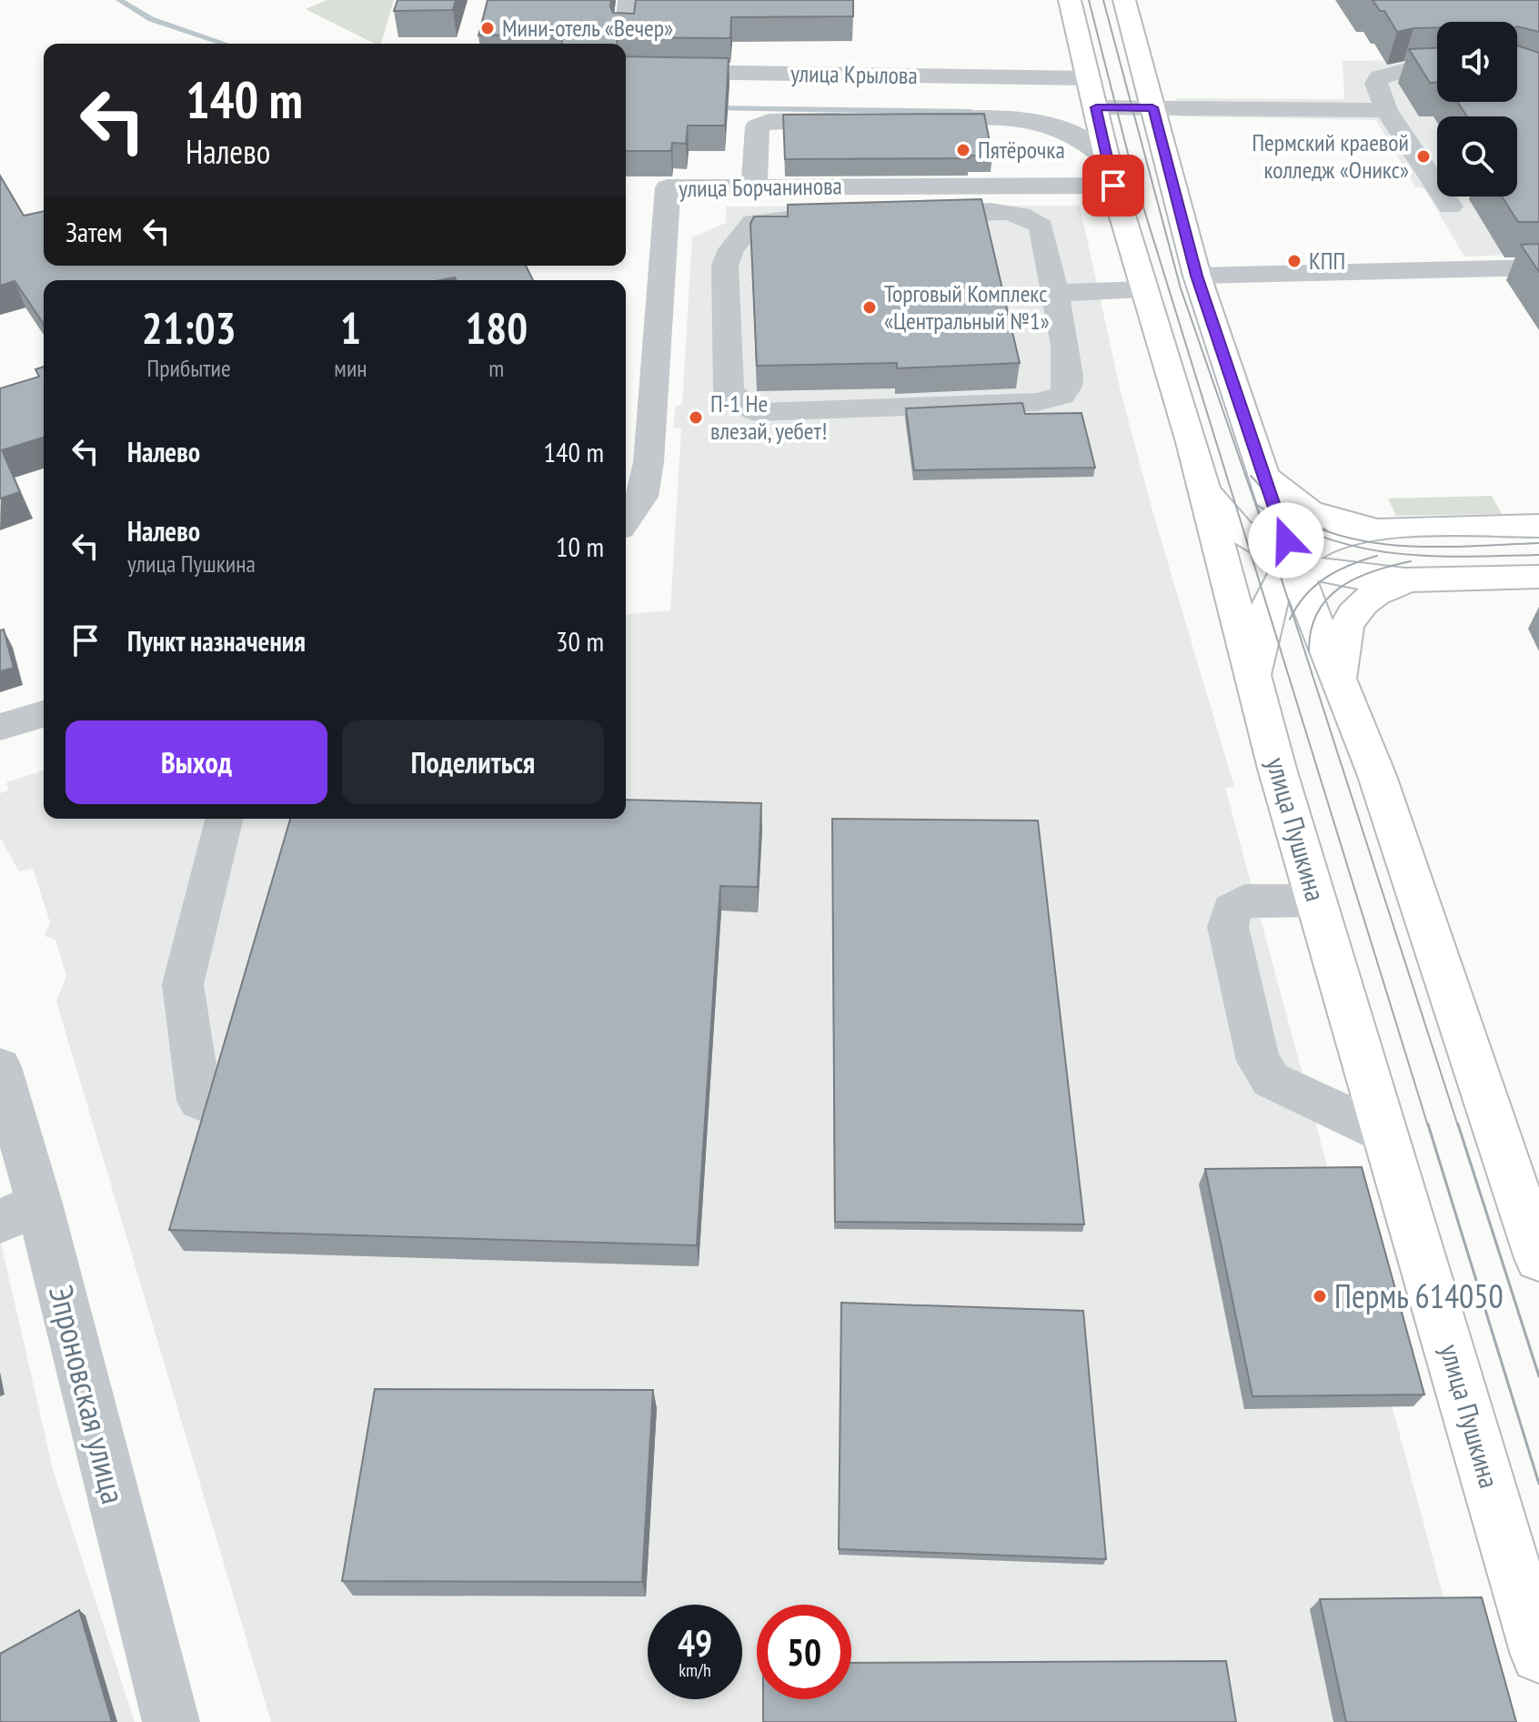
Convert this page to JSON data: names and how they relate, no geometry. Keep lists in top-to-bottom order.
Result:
{
  "streets": {
    "main road": ["улица Пушкина"],
    "street": ["улица Крылова", "улица Борчанинова", "Эпроновская улица"]
  },
  "crossings": [
    ["улица Крылова", "улица Пушкина"],
    ["улица Борчанинова", "улица Пушкина"]
  ],
  "places": [
    "Мини-отель «Вечер»",
    "Пятёрочка",
    "Пермский краевой колледж «Оникс»",
    "КПП",
    "Торговый Комплекс «Центральный №1»",
    "П-1 Не влезай, уебет!",
    "Пермь 614050"
  ],
  "page": {
    "turn": ["140 m", "Налево"],
    "then": "Затем",
    "eta": [
      "21:03",
      "Прибытие",
      "1",
      "мин",
      "180",
      "m"
    ],
    "list": [
      {
        "name": "Налево",
        "value": "140 m"
      },
      {
        "name": "Налево",
        "note": "улица Пушкина",
        "value": "10 m"
      },
      {
        "name": "Пункт назначения",
        "value": "30 m"
      }
    ],
    "buttons": ["Выход", "Поделиться"],
    "speed": "49 km/h",
    "limit": "50"
  }
}
